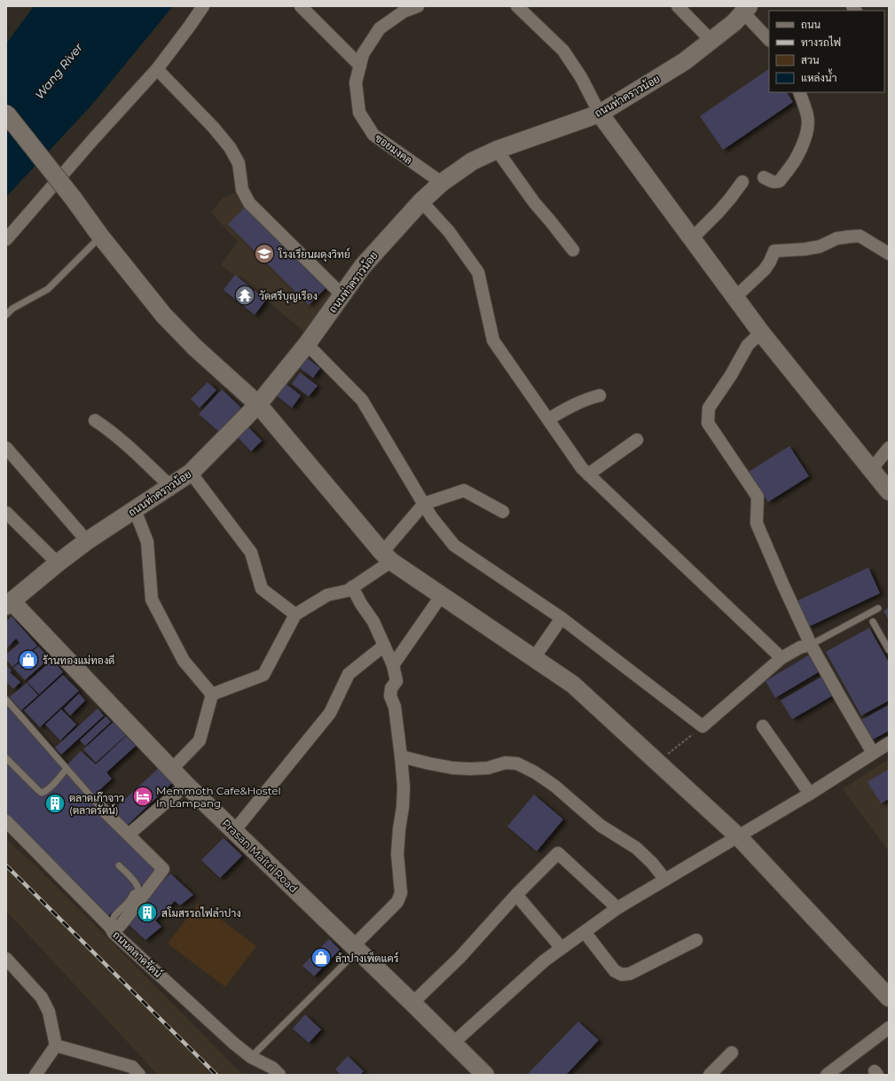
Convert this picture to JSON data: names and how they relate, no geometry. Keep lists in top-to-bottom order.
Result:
{
  "streets": {
    "street": [
      "ถนนท่าคราวน้อย",
      "ซอยมงคล",
      "Prasan Maitri Road",
      "ถนนตลาดรัตน์"
    ]
  },
  "crossings": [
    ["ถนนท่าคราวน้อย", "ซอยมงคล"],
    ["ถนนท่าคราวน้อย", "Prasan Maitri Road"]
  ],
  "water": ["Wang River"],
  "places": {
    "school or university": ["โรงเรียนผดุงวิทย์"],
    "temple": ["วัดศรีบุญเรือง"],
    "shop": ["ร้านทองแม่ทองดี", "ลำปางเพ็ตแคร์"],
    "hotel": ["Memmoth Cafe&Hostel In Lampang"],
    "building": ["ตลาดเก๊าจาว (ตลาดรัตน์)", "สโมสรรถไฟลำปาง"]
  },
  "legend": [
    "ถนน",
    "ทางรถไฟ",
    "สวน",
    "แหล่งน้ำ"
  ]
}
